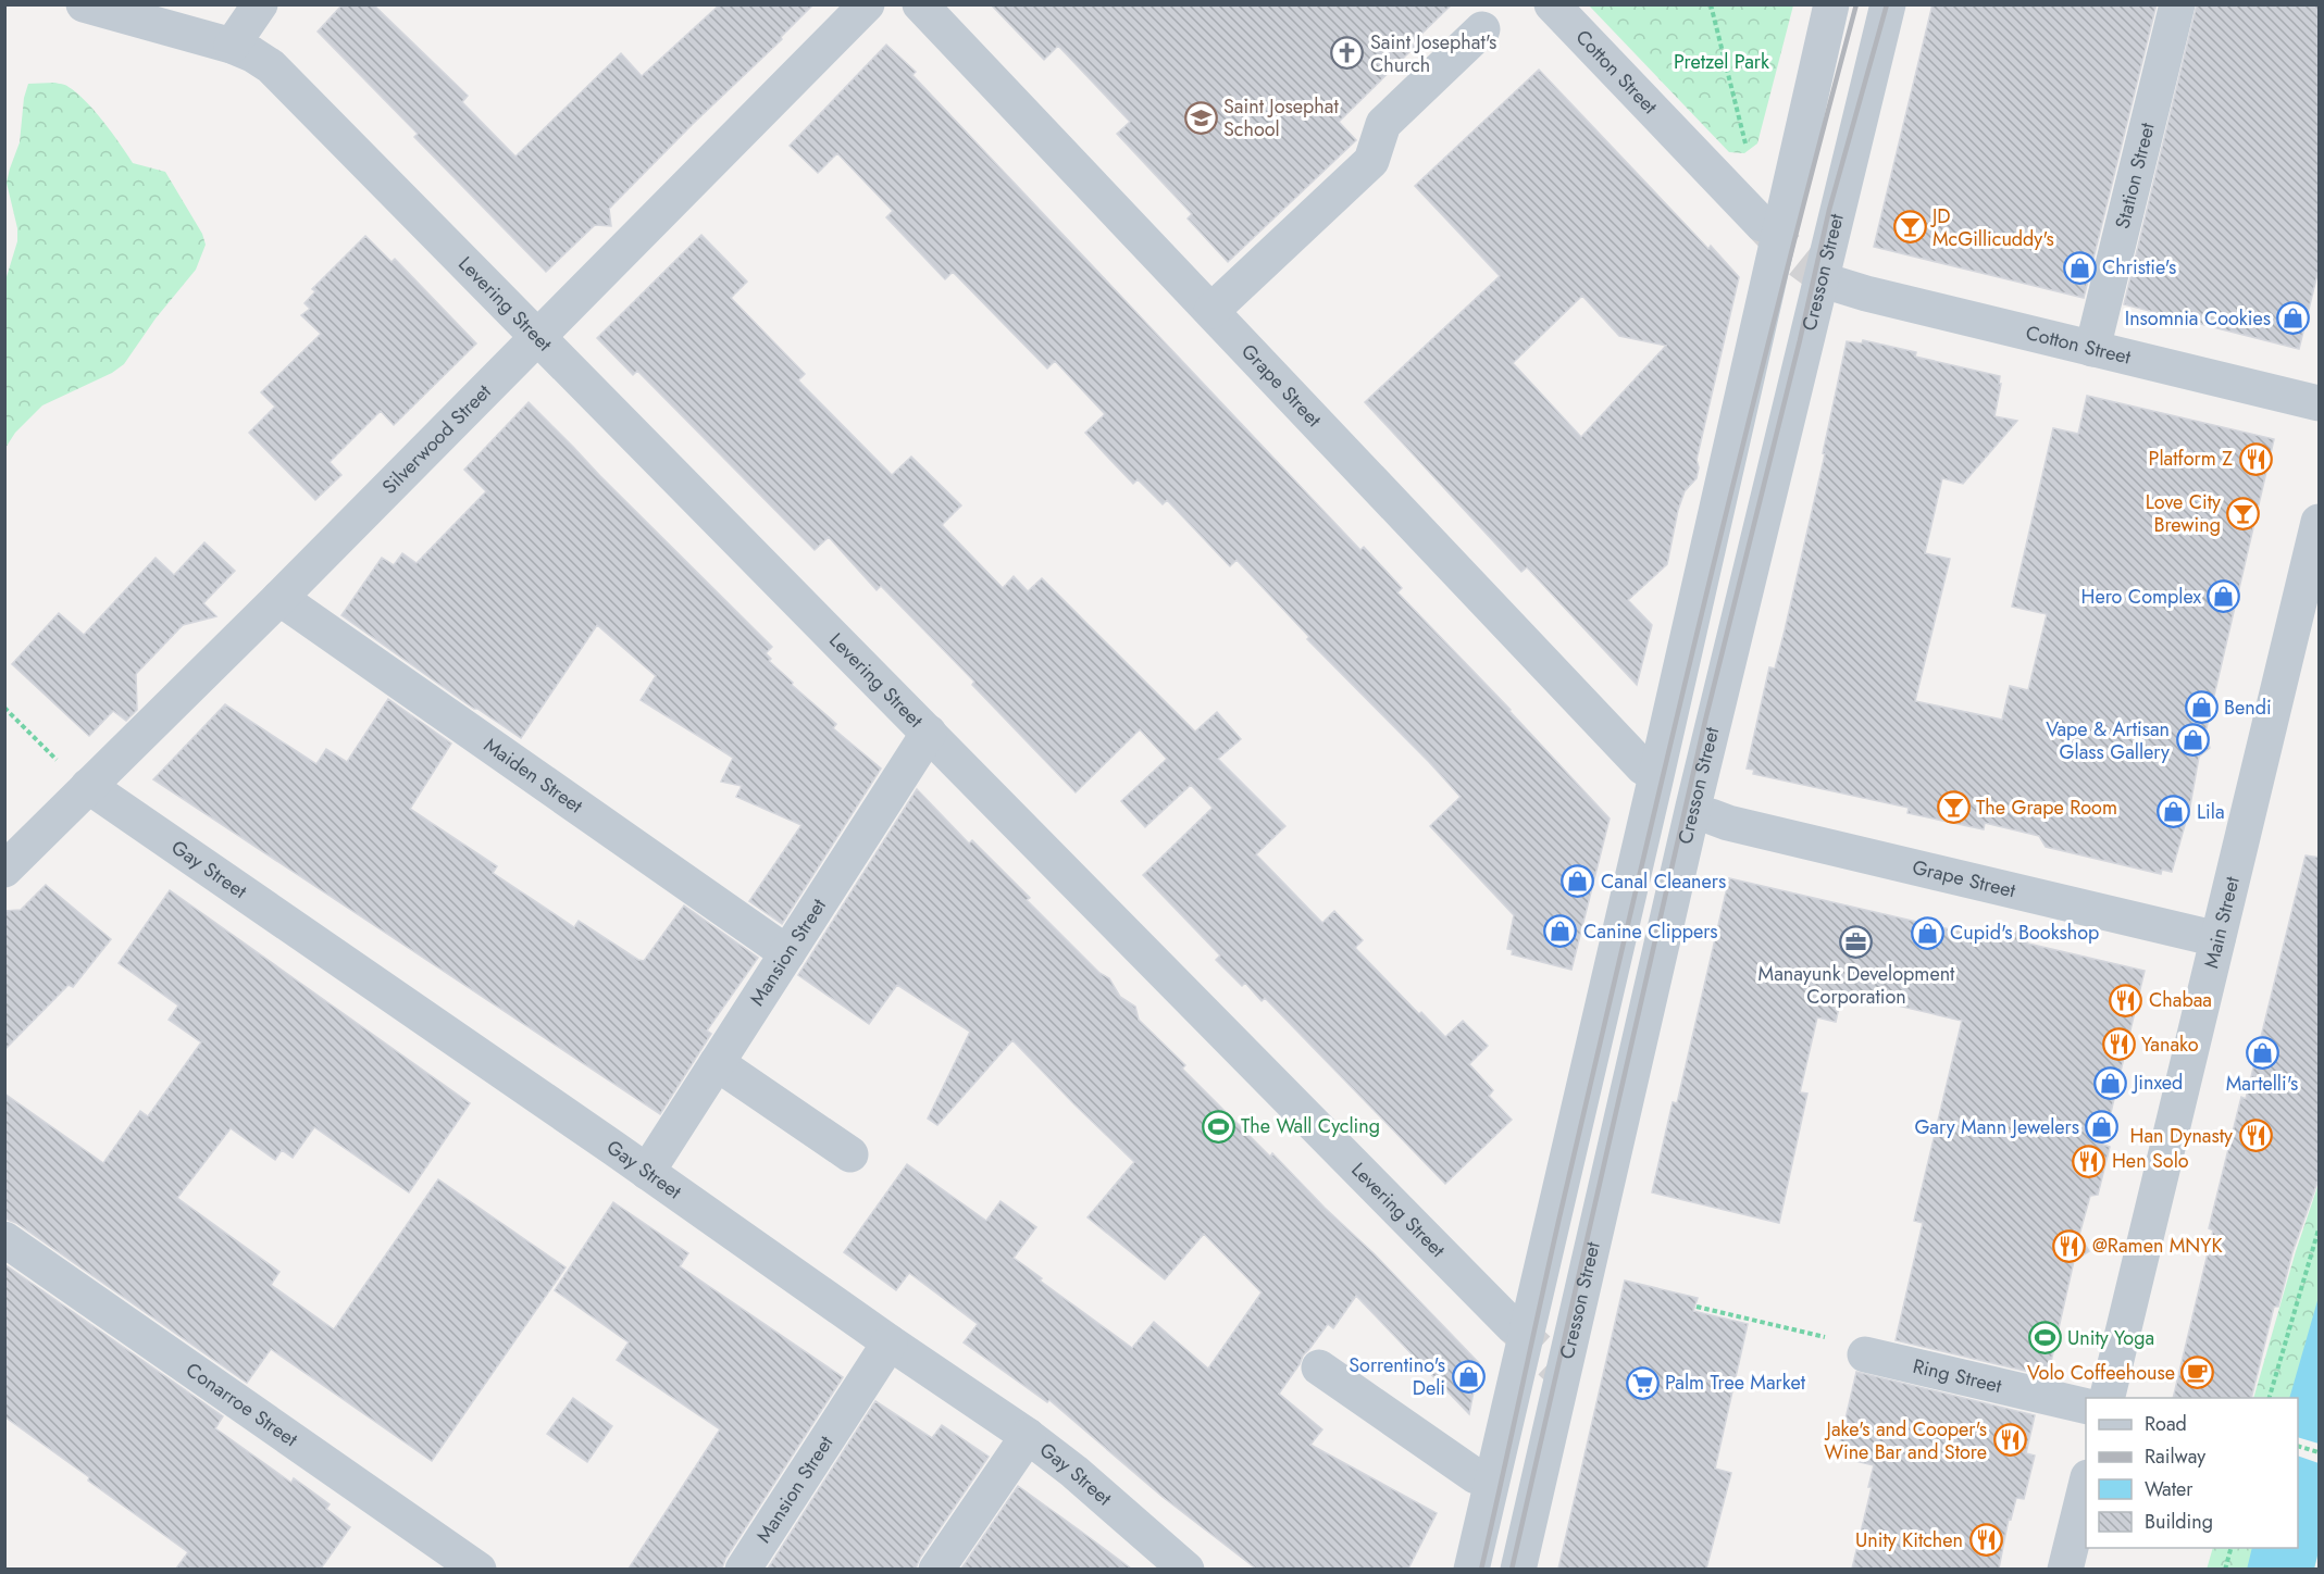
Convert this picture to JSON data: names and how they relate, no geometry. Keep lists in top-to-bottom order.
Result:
{
  "streets": {
    "street": [
      "Cotton Street",
      "Station Street",
      "Cresson Street",
      "Levering Street",
      "Grape Street",
      "Silverwood Street",
      "Maiden Street",
      "Gay Street",
      "Main Street",
      "Mansion Street",
      "Ring Street",
      "Conarroe Street"
    ]
  },
  "crossings": [
    ["Cotton Street", "Station Street"],
    ["Levering Street", "Silverwood Street"],
    ["Levering Street", "Mansion Street"],
    ["Grape Street", "Main Street"],
    ["Silverwood Street", "Maiden Street"],
    ["Silverwood Street", "Gay Street"],
    ["Maiden Street", "Mansion Street"],
    ["Gay Street", "Mansion Street"]
  ],
  "parks": ["Pretzel Park"],
  "places": {
    "church": ["Saint Josephat's Church"],
    "school or university": ["Saint Josephat School"],
    "bar": ["JD McGillicuddy's", "Love City Brewing", "The Grape Room"],
    "shop": [
      "Christie's",
      "Insomnia Cookies",
      "Hero Complex",
      "Bendi",
      "Vape & Artisan Glass Gallery",
      "Lila",
      "Canal Cleaners",
      "Canine Clippers",
      "Cupid's Bookshop",
      "Martelli's",
      "Jinxed",
      "Gary Mann Jewelers",
      "Sorrentino's Deli"
    ],
    "restaurant": [
      "Platform Z",
      "Chabaa",
      "Yanako",
      "Han Dynasty",
      "Hen Solo",
      "@Ramen MNYK",
      "Jake's and Cooper's Wine Bar and Store",
      "Unity Kitchen"
    ],
    "office": ["Manayunk Development Corporation"],
    "sports": ["The Wall Cycling", "Unity Yoga"],
    "cafe": ["Volo Coffeehouse"],
    "supermarket": ["Palm Tree Market"]
  },
  "legend": [
    "Road",
    "Railway",
    "Water",
    "Building"
  ]
}
